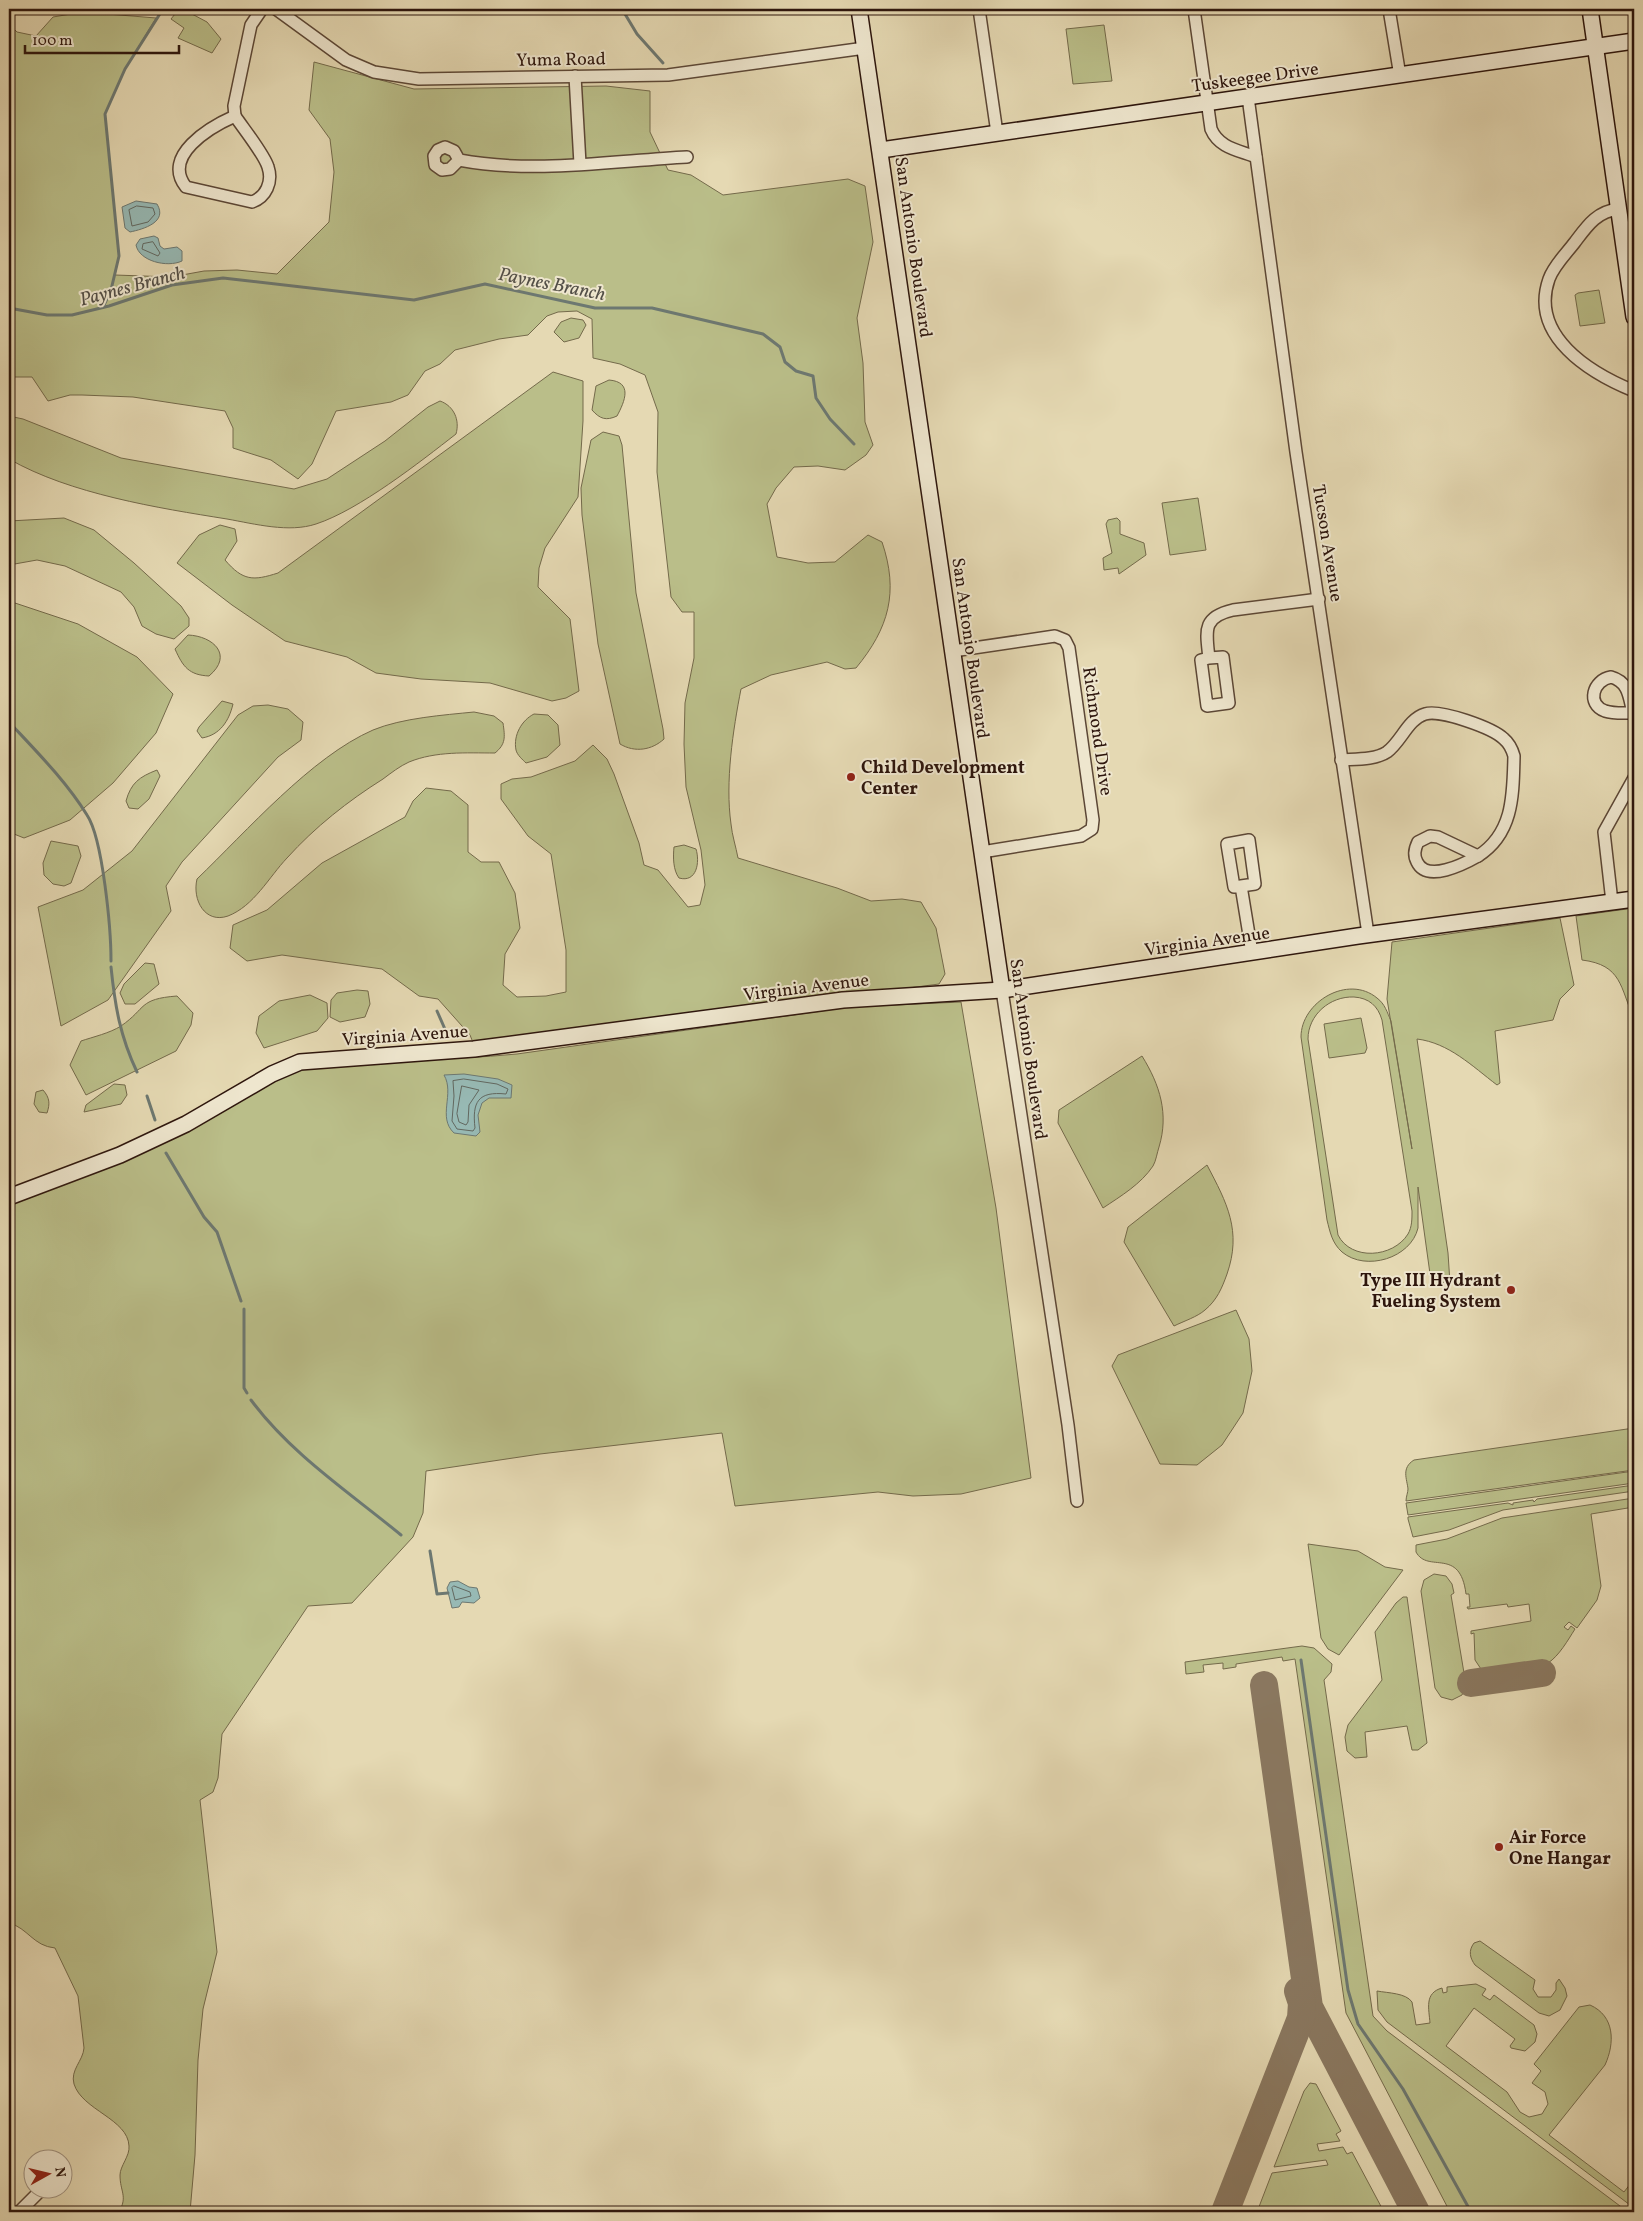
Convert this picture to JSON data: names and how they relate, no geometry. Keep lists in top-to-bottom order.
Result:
{
  "streets": {
    "street": [
      "Yuma Road",
      "Tuskeegee Drive",
      "San Antonio Boulevard",
      "Tucson Avenue",
      "Richmond Drive",
      "Virginia Avenue"
    ]
  },
  "crossings": [
    ["Yuma Road", "San Antonio Boulevard"],
    ["Tuskeegee Drive", "San Antonio Boulevard"],
    ["Tuskeegee Drive", "Tucson Avenue"],
    ["San Antonio Boulevard", "Richmond Drive"],
    ["San Antonio Boulevard", "Virginia Avenue"],
    ["Tucson Avenue", "Virginia Avenue"]
  ],
  "water": ["Paynes Branch"],
  "places": ["Child Development Center", "Type III Hydrant Fueling System", "Air Force One Hangar"],
  "scale_bar": "100 m",
  "north": "right"
}
